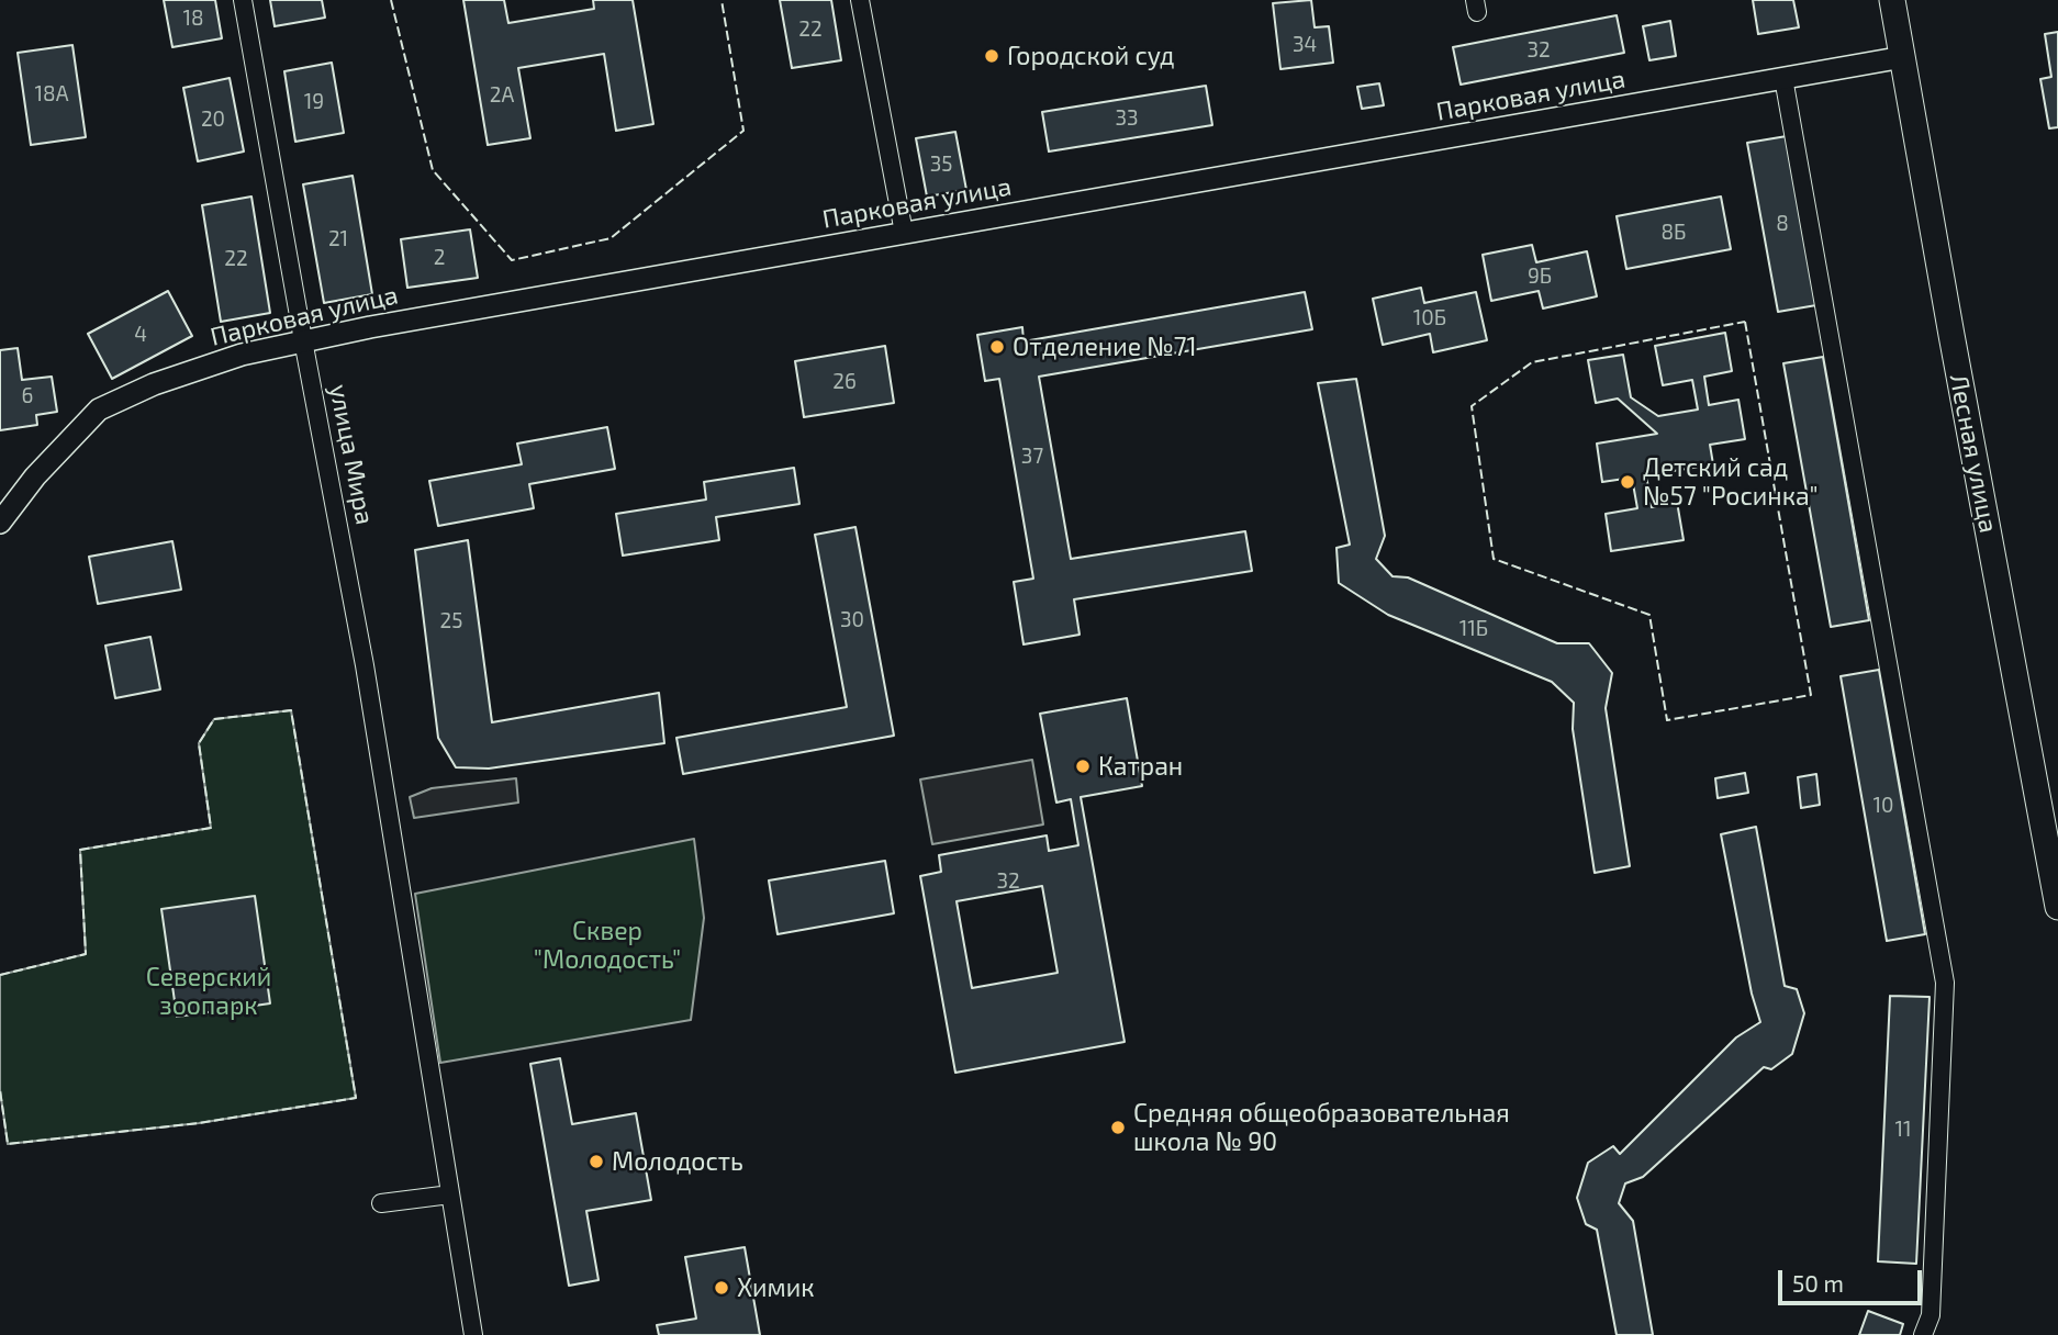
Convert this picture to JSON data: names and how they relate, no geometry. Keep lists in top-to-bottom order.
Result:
{
  "streets": {
    "main road": ["Лесная улица"],
    "street": ["Парковая улица", "улица Мира"]
  },
  "crossings": [
    ["Парковая улица", "Лесная улица"],
    ["Парковая улица", "улица Мира"]
  ],
  "parks": ["Сквер \"Молодость\"", "Северский зоопарк"],
  "places": [
    "Городской суд",
    "Отделение №71",
    "Детский сад №57 \"Росинка\"",
    "Катран",
    "Средняя общеобразовательная школа № 90",
    "Молодость",
    "Химик"
  ],
  "house_numbers": [
    "18",
    "22",
    "34",
    "32",
    "18А",
    "2А",
    "19",
    "33",
    "20",
    "35",
    "8",
    "8Б",
    "21",
    "2",
    "22",
    "9Б",
    "10Б",
    "4",
    "26",
    "6",
    "37",
    "30",
    "25",
    "11Б",
    "10",
    "32",
    "11"
  ],
  "scale_bar": "50 m"
}
